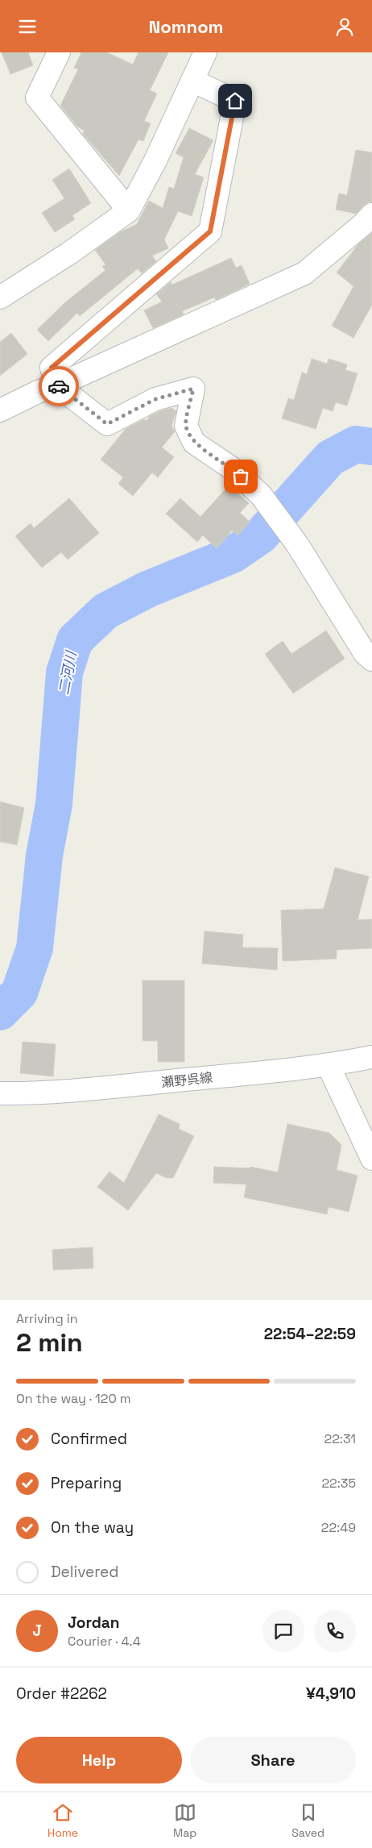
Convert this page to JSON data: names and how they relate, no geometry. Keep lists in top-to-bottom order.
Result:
{
  "streets": {
    "street": ["瀬野呉線"]
  },
  "water": ["二河川"],
  "page": {
    "header": "Nomnom",
    "heading": ["2 min", "Arriving in", "22:54–22:59"],
    "panel": [
      "Jordan",
      "Courier · 4.4",
      "Order #2262",
      "¥4,910"
    ],
    "bar": "On the way · 120 m",
    "list": [
      ["Confirmed", "22:31"],
      ["Preparing", "22:35"],
      ["On the way", "22:49"],
      "Delivered"
    ],
    "round": "J",
    "buttons": ["Help", "Share"],
    "tabs": ["Home", "Map", "Saved"]
  }
}
